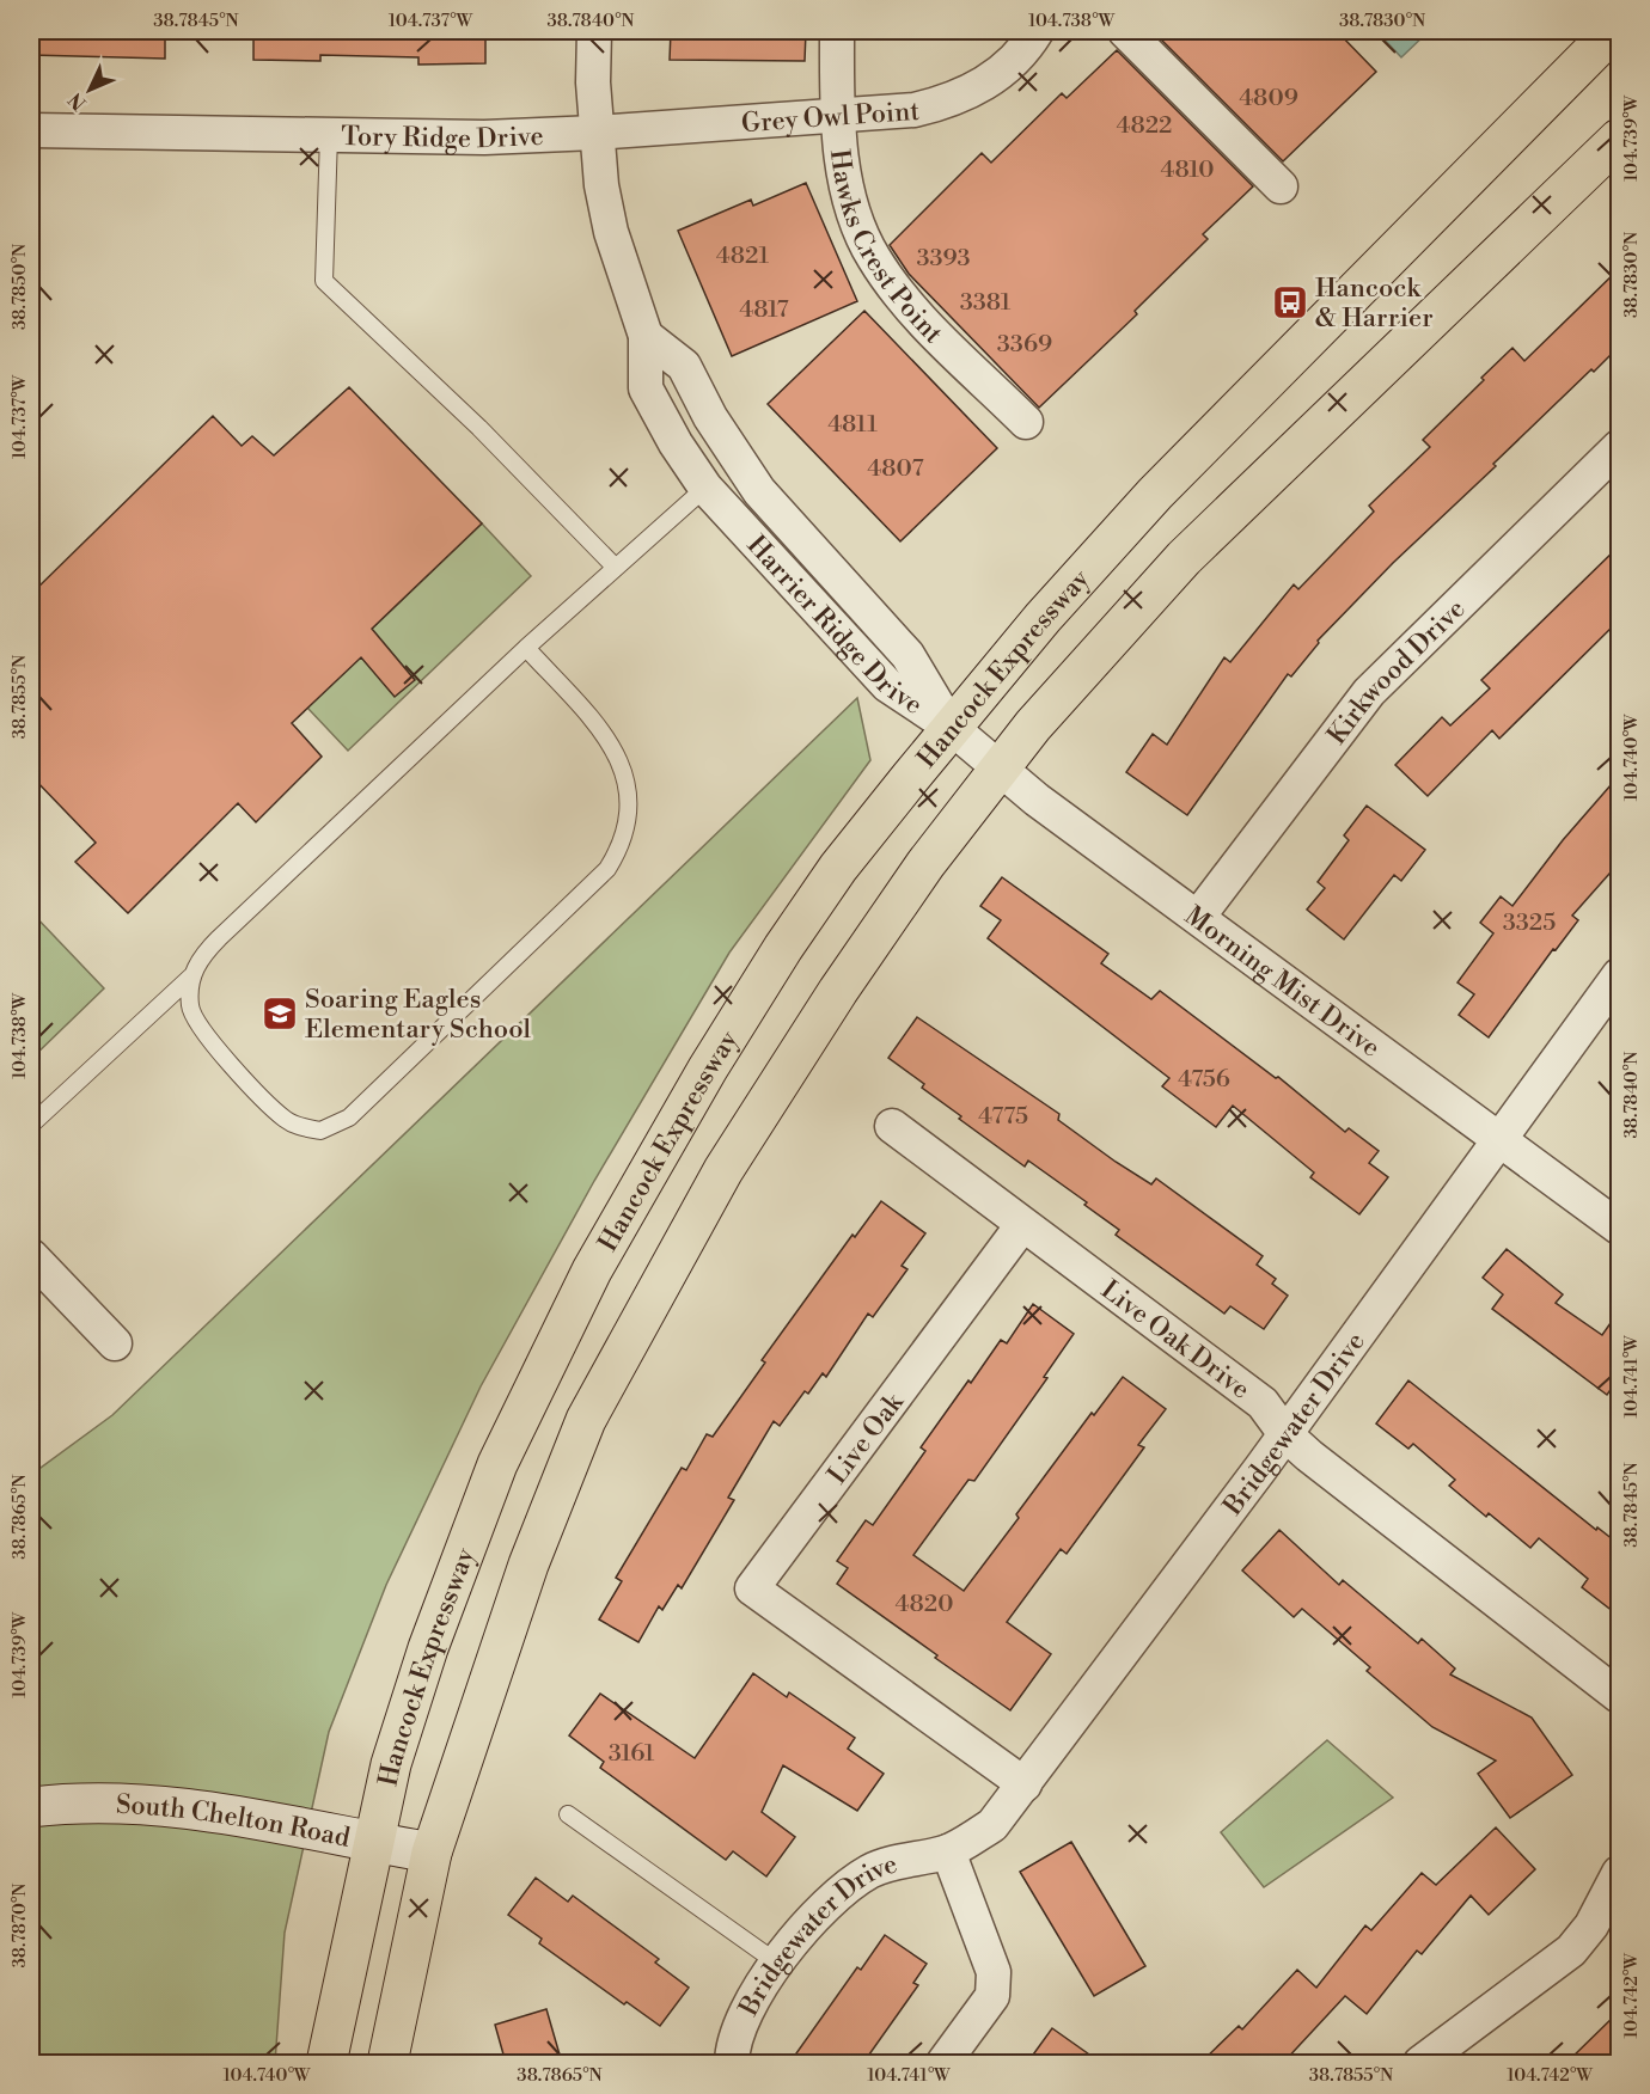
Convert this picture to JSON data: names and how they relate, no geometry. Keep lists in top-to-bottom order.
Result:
{
  "streets": {
    "main road": ["Hancock Expressway", "South Chelton Road"],
    "street": [
      "Grey Owl Point",
      "Tory Ridge Drive",
      "Hawks Crest Point",
      "Harrier Ridge Drive",
      "Kirkwood Drive",
      "Morning Mist Drive",
      "Live Oak Drive",
      "Bridgewater Drive",
      "Live Oak"
    ]
  },
  "crossings": [
    ["Grey Owl Point", "Tory Ridge Drive"],
    ["Grey Owl Point", "Hawks Crest Point"],
    ["Grey Owl Point", "Harrier Ridge Drive"],
    ["Tory Ridge Drive", "Harrier Ridge Drive"],
    ["Harrier Ridge Drive", "Hancock Expressway"],
    ["Harrier Ridge Drive", "Morning Mist Drive"],
    ["Hancock Expressway", "Morning Mist Drive"],
    ["Hancock Expressway", "South Chelton Road"],
    ["Kirkwood Drive", "Morning Mist Drive"],
    ["Morning Mist Drive", "Bridgewater Drive"],
    ["Live Oak Drive", "Bridgewater Drive"],
    ["Live Oak Drive", "Live Oak"],
    ["Bridgewater Drive", "Live Oak"]
  ],
  "places": {
    "bus stop": ["Hancock & Harrier"],
    "school or university": ["Soaring Eagles Elementary School"]
  },
  "house_numbers": [
    "4809",
    "4822",
    "4810",
    "4821",
    "3393",
    "3381",
    "4817",
    "3369",
    "4811",
    "4807",
    "3325",
    "4756",
    "4775",
    "4820",
    "3161"
  ],
  "north": "bottom left",
  "coordinates": [
    "38.7845°N",
    "104.737°W",
    "38.7840°N",
    "104.738°W",
    "38.7830°N",
    "104.739°W",
    "38.7850°N",
    "38.7855°N",
    "104.740°W",
    "104.741°W",
    "38.7865°N",
    "38.7870°N",
    "104.742°W"
  ]
}
